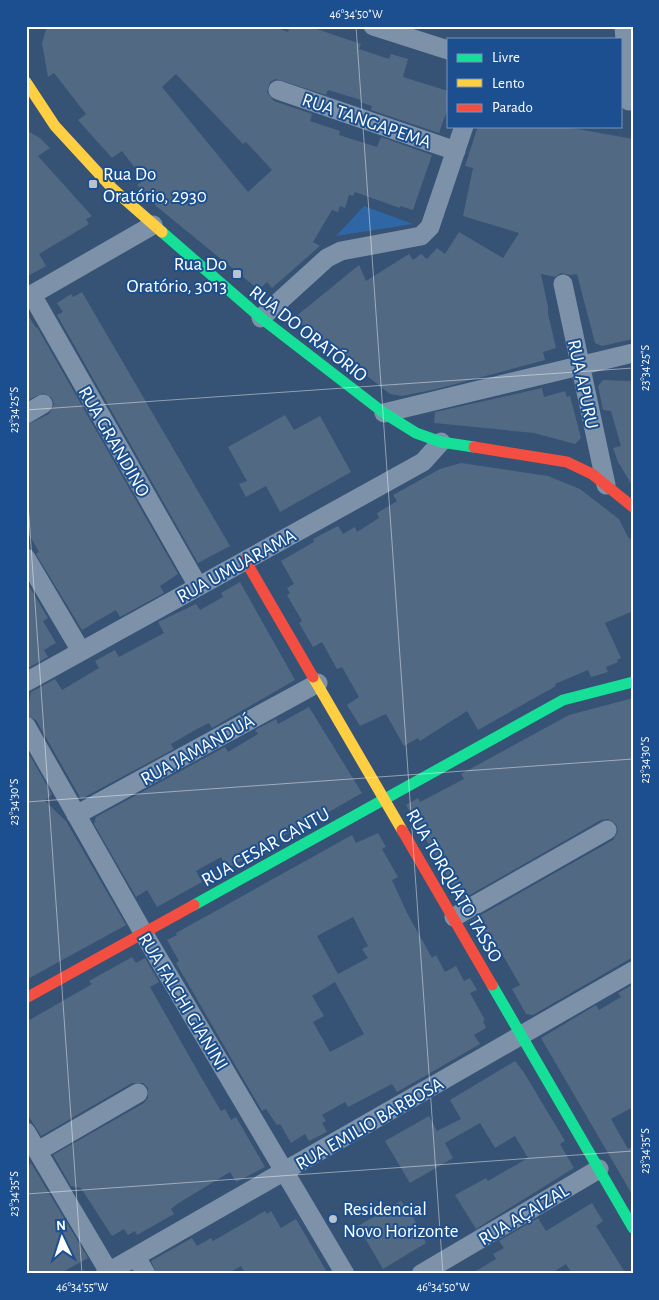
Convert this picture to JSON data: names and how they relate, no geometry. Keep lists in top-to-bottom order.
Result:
{
  "streets": {
    "street": [
      "RUA TANGAPEMA",
      "RUA DO ORATÓRIO",
      "RUA APURU",
      "RUA GRANDINO",
      "RUA UMUARAMA",
      "RUA JAMANDUÁ",
      "RUA CESAR CANTU",
      "RUA TORQUATO TASSO",
      "RUA FALCHI GIANINI",
      "RUA EMILIO BARBOSA",
      "RUA AÇAIZAL"
    ]
  },
  "crossings": [
    ["RUA DO ORATÓRIO", "RUA APURU"],
    ["RUA DO ORATÓRIO", "RUA UMUARAMA"],
    ["RUA GRANDINO", "RUA UMUARAMA"],
    ["RUA UMUARAMA", "RUA TORQUATO TASSO"],
    ["RUA JAMANDUÁ", "RUA TORQUATO TASSO"],
    ["RUA JAMANDUÁ", "RUA FALCHI GIANINI"],
    ["RUA CESAR CANTU", "RUA TORQUATO TASSO"],
    ["RUA CESAR CANTU", "RUA FALCHI GIANINI"],
    ["RUA TORQUATO TASSO", "RUA EMILIO BARBOSA"],
    ["RUA TORQUATO TASSO", "RUA AÇAIZAL"],
    ["RUA FALCHI GIANINI", "RUA EMILIO BARBOSA"]
  ],
  "places": {
    "transit": ["Rua Do Oratório, 2930", "Rua Do Oratório, 3013"],
    "other": ["Residencial Novo Horizonte"]
  },
  "legend": ["Livre", "Lento", "Parado"],
  "north": "top",
  "coordinates": [
    "46°34'50\"W",
    "23°34'25\"S",
    "23°34'30\"S",
    "23°34'35\"S",
    "46°34'55\"W"
  ]
}
